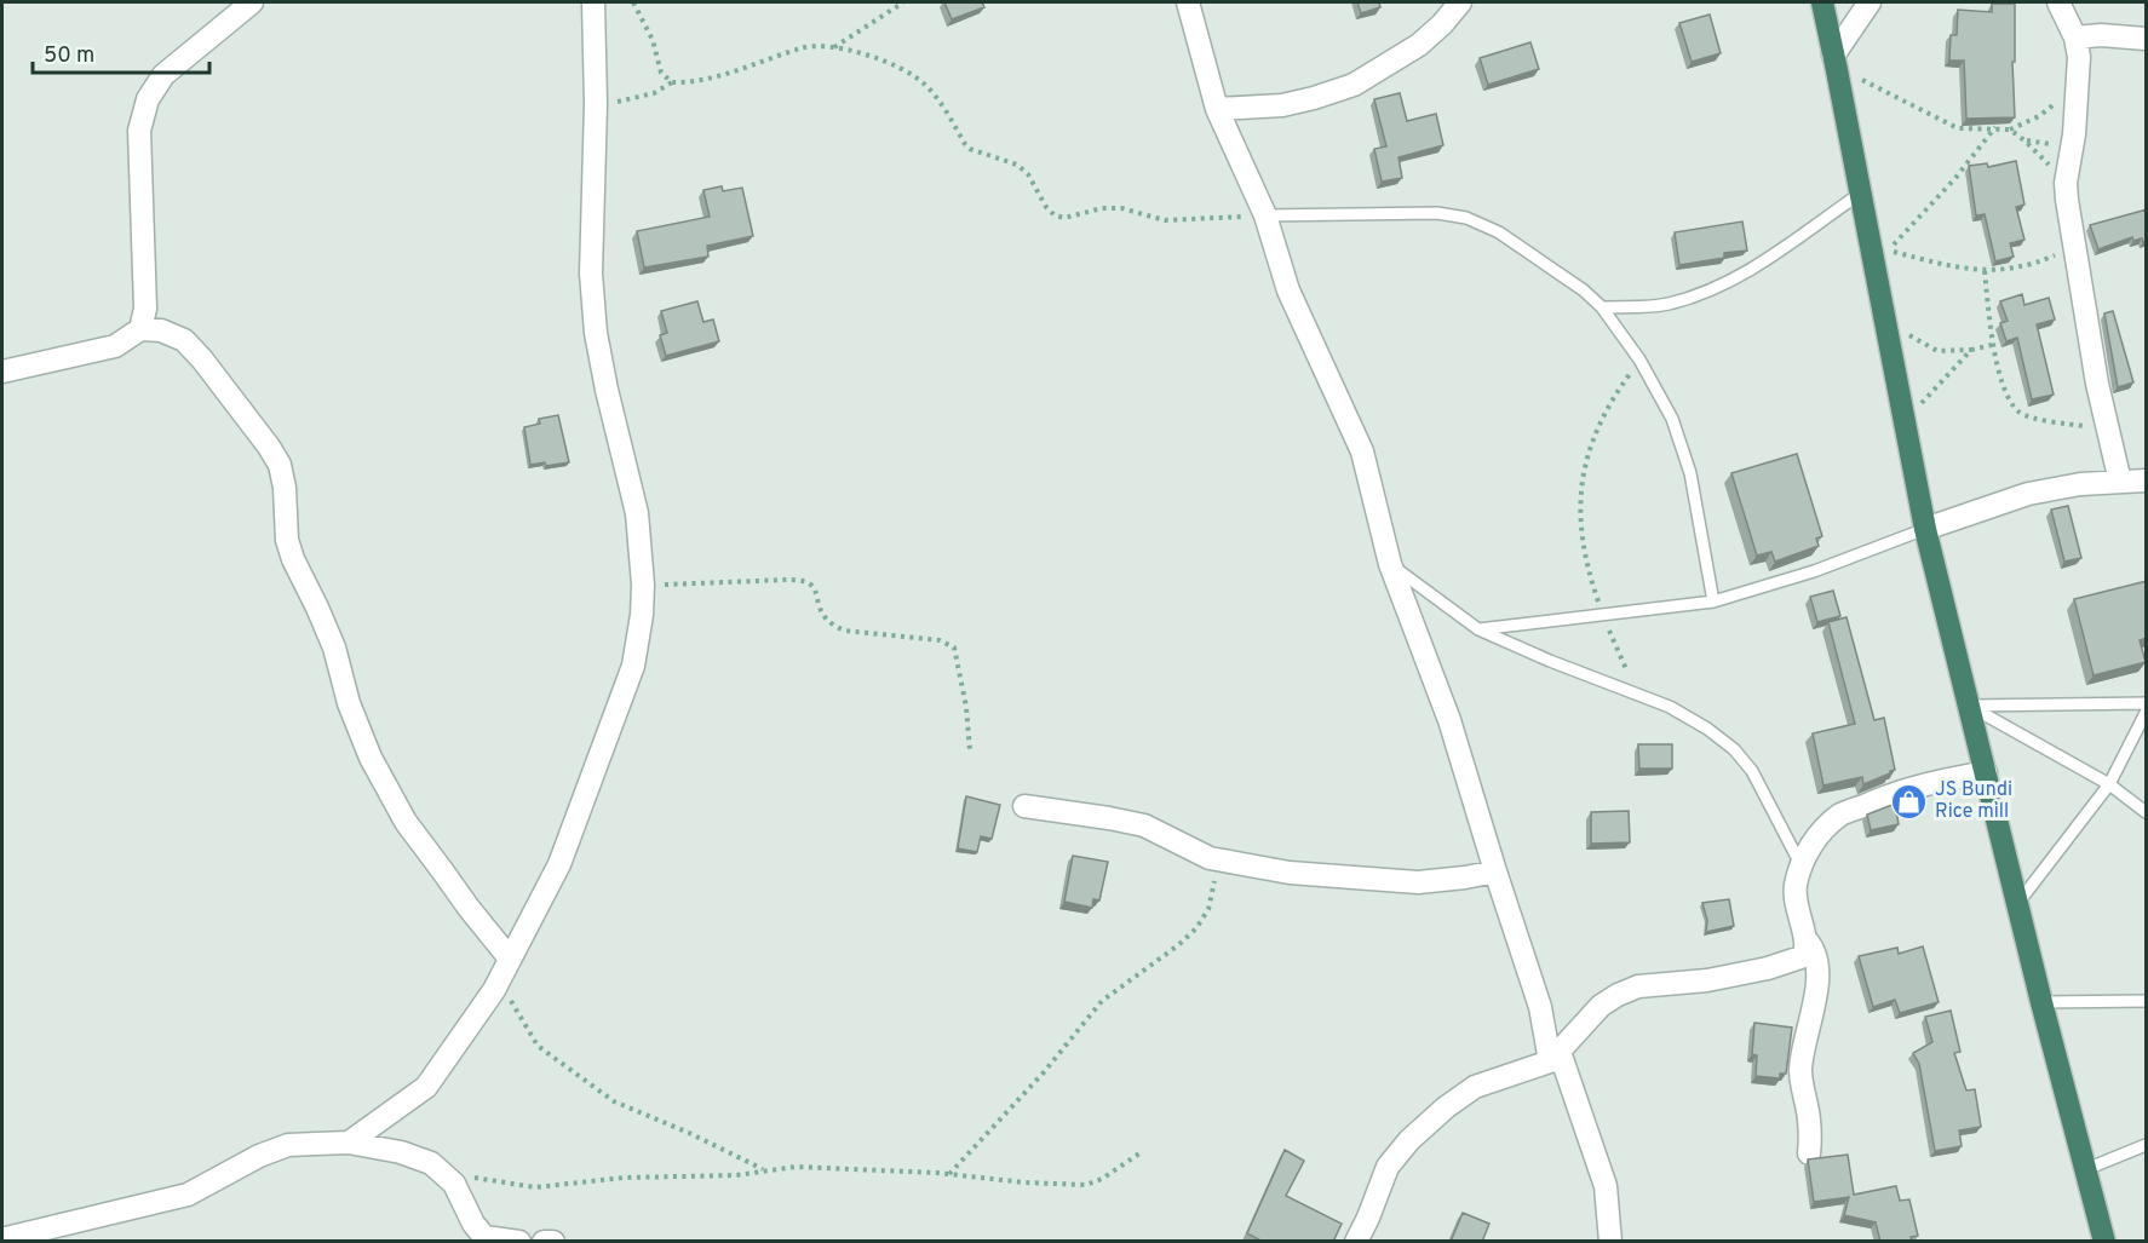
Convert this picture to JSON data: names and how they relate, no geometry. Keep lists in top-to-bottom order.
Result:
{
  "places": {
    "shop": ["JS Bundi Rice mill"]
  },
  "scale_bar": "50 m"
}
